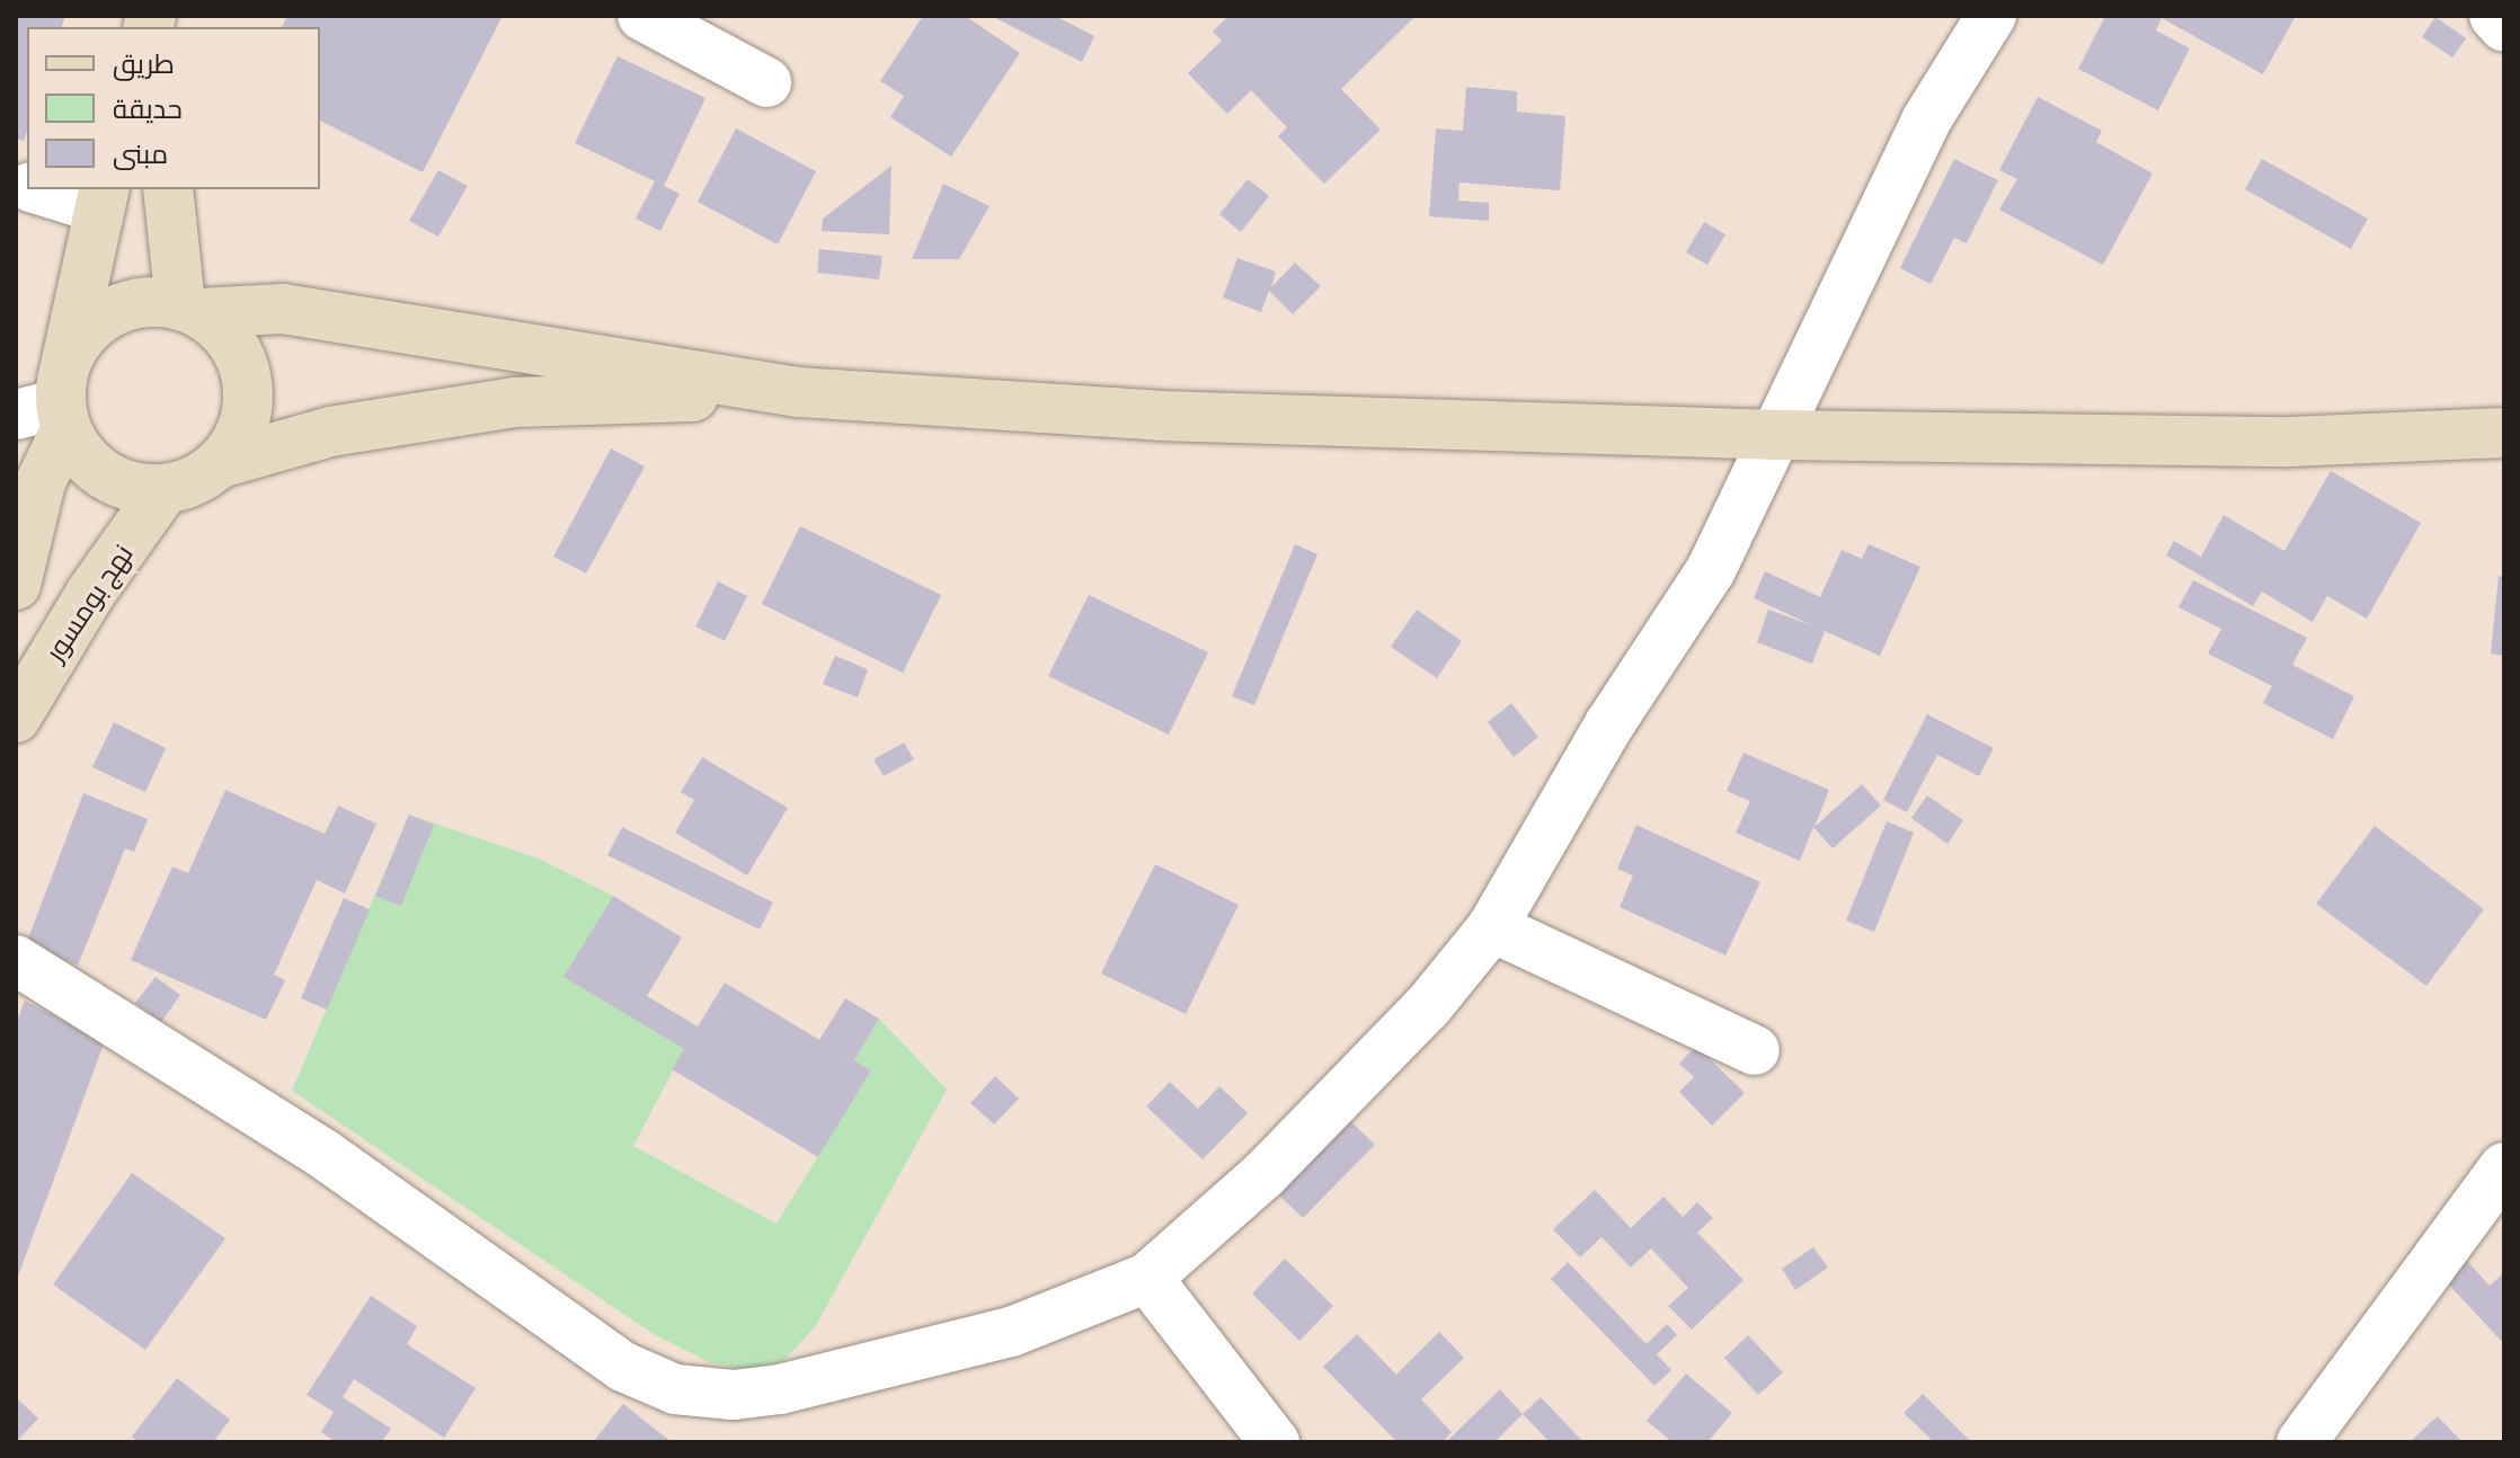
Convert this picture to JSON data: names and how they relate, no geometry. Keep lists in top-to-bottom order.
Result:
{
  "streets": {
    "main road": ["نهج بومسور"]
  },
  "legend": ["طريق", "حديقة", "مبنى"]
}
